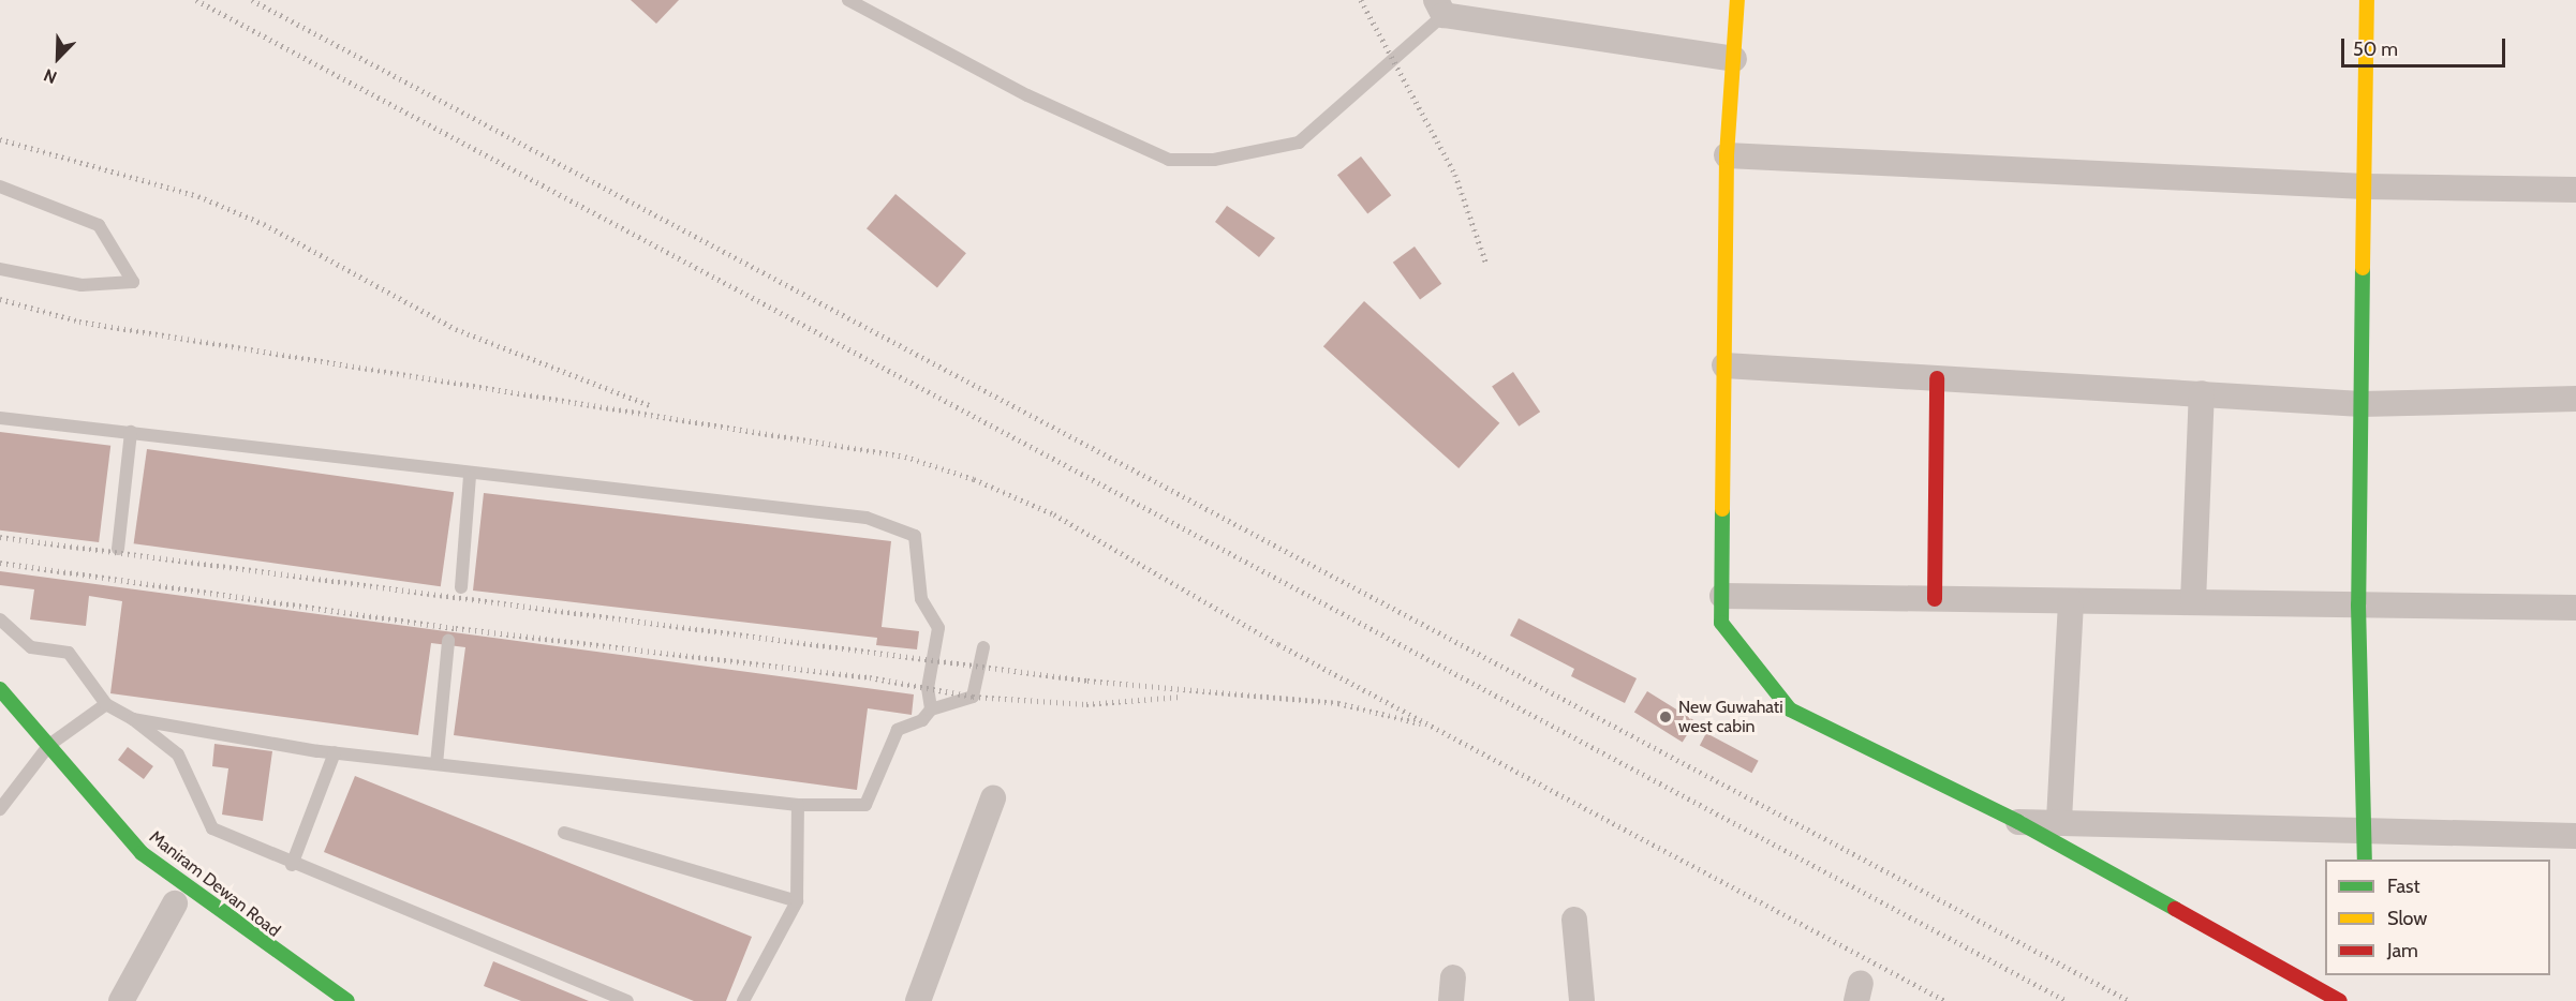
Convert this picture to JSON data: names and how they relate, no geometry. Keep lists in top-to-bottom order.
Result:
{
  "streets": {
    "street": ["Maniram Dewan Road"]
  },
  "places": ["New Guwahati west cabin"],
  "legend": ["Fast", "Slow", "Jam"],
  "scale_bar": "50 m",
  "north": "bottom left"
}
